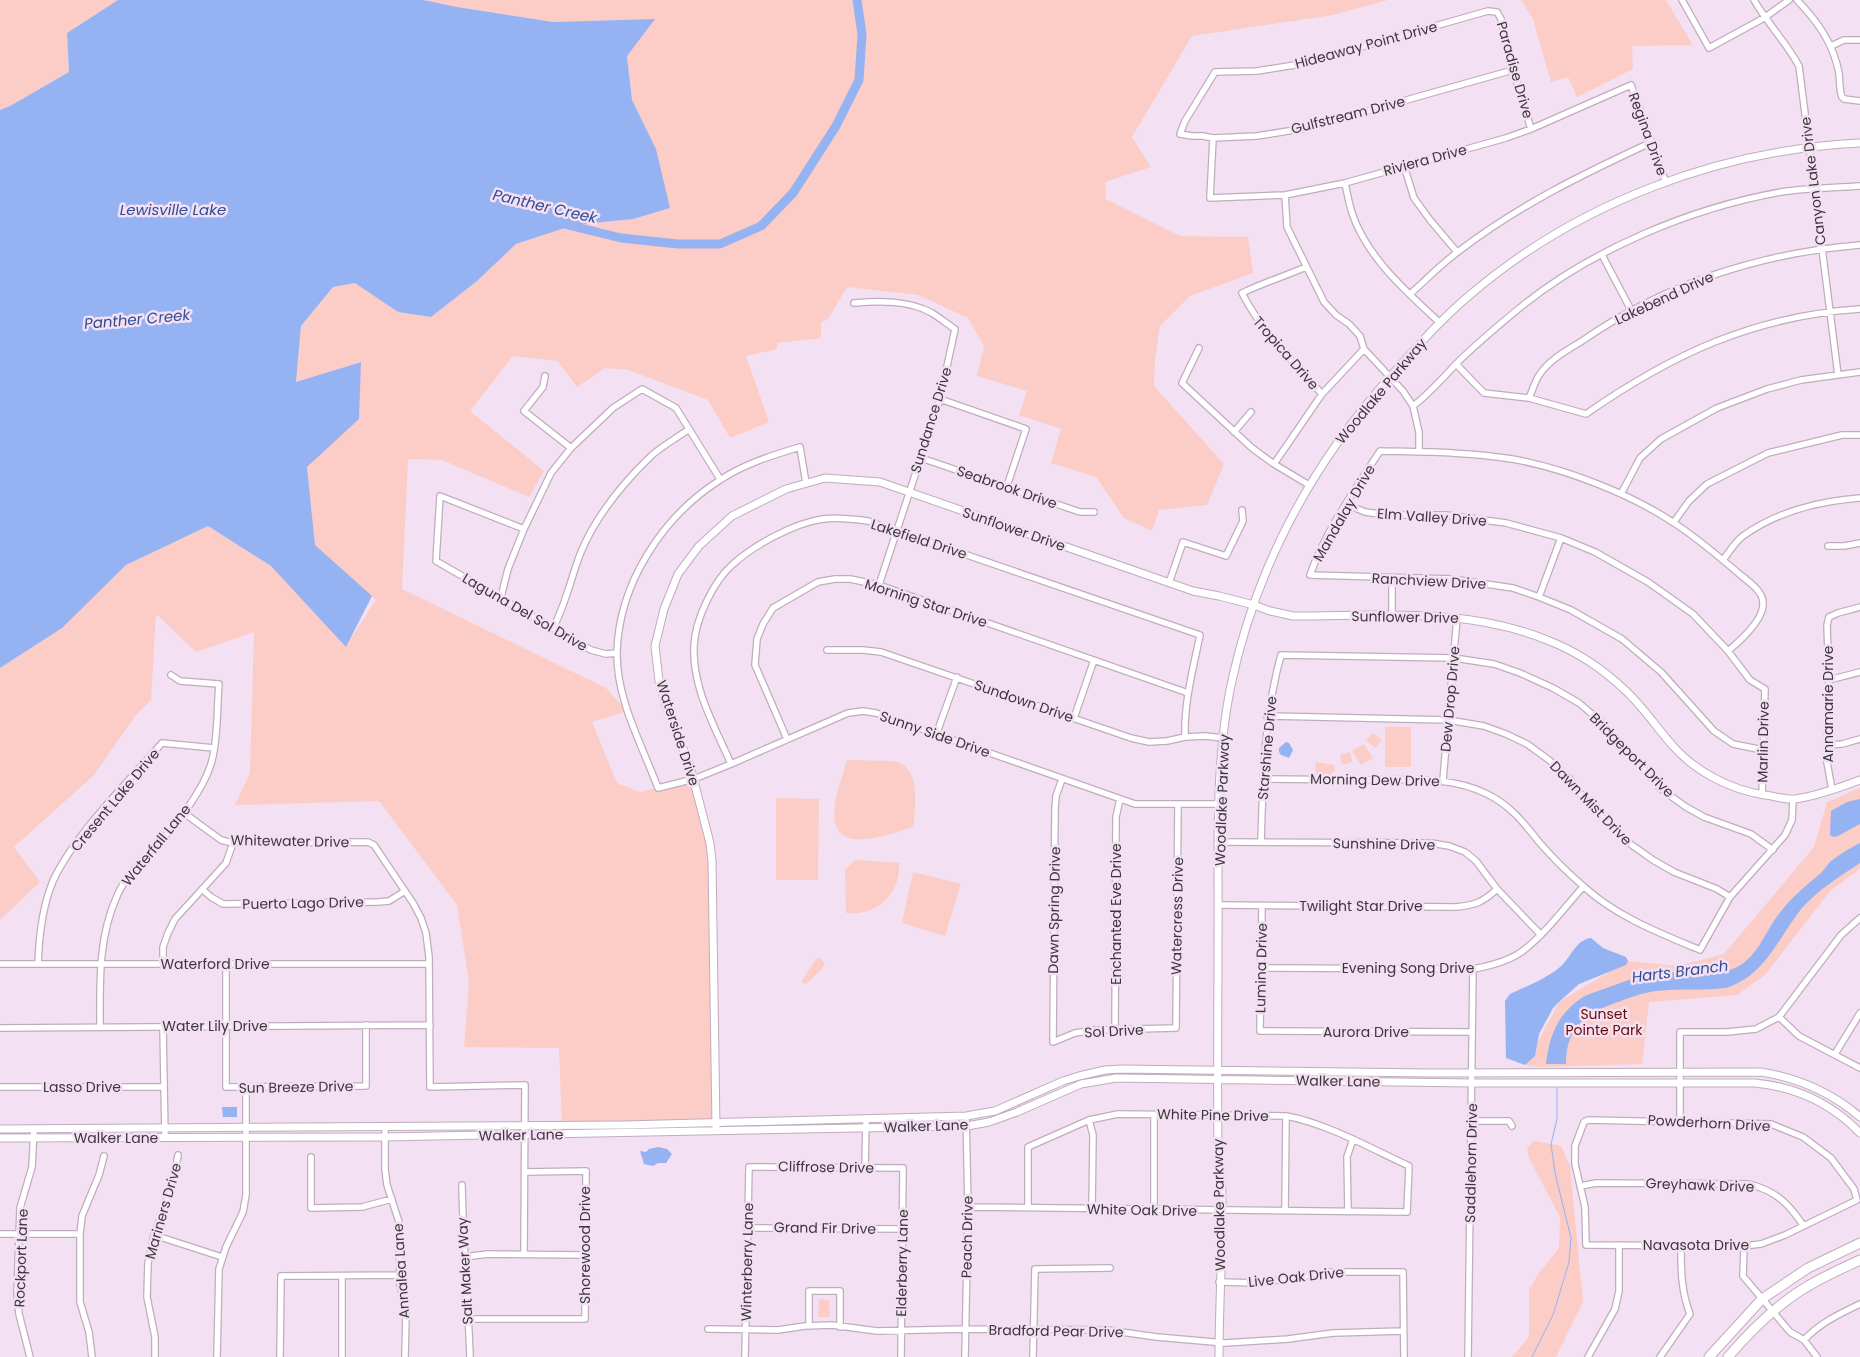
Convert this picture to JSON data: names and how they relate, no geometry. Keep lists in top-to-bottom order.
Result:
{
  "streets": {
    "street": [
      "Hideaway Point Drive",
      "Paradise Drive",
      "Gulfstream Drive",
      "Regina Drive",
      "Riviera Drive",
      "Canyon Lake Drive",
      "Lakebend Drive",
      "Tropica Drive",
      "Woodlake Parkway",
      "Sundance Drive",
      "Seabrook Drive",
      "Mandalay Drive",
      "Elm Valley Drive",
      "Sunflower Drive",
      "Lakefield Drive",
      "Ranchview Drive",
      "Morning Star Drive",
      "Laguna Del Sol Drive",
      "Dew Drop Drive",
      "Sundown Drive",
      "Annamarie Drive",
      "Waterside Drive",
      "Sunny Side Drive",
      "Marlin Drive",
      "Starshine Drive",
      "Bridgeport Drive",
      "Morning Dew Drive",
      "Cresent Lake Drive",
      "Dawn Mist Drive",
      "Whitewater Drive",
      "Sunshine Drive",
      "Waterfall Lane",
      "Puerto Lago Drive",
      "Twilight Star Drive",
      "Dawn Spring Drive",
      "Enchanted Eve Drive",
      "Watercress Drive",
      "Waterford Drive",
      "Lumina Drive",
      "Evening Song Drive",
      "Water Lily Drive",
      "Sol Drive",
      "Aurora Drive",
      "Walker Lane",
      "Lasso Drive",
      "Sun Breeze Drive",
      "White Pine Drive",
      "Powderhorn Drive",
      "Saddlehorn Drive",
      "Cliffrose Drive",
      "Greyhawk Drive",
      "White Oak Drive",
      "Mariners Drive",
      "Grand Fir Drive",
      "Peach Drive",
      "Shorewood Drive",
      "Navasota Drive",
      "Rockport Lane",
      "Winterberry Lane",
      "Elderberry Lane",
      "Annalea Lane",
      "Salt Maker Way",
      "Live Oak Drive",
      "Bradford Pear Drive"
    ]
  },
  "crossings": [
    ["Hideaway Point Drive", "Paradise Drive"],
    ["Hideaway Point Drive", "Gulfstream Drive"],
    ["Paradise Drive", "Gulfstream Drive"],
    ["Paradise Drive", "Riviera Drive"],
    ["Gulfstream Drive", "Riviera Drive"],
    ["Regina Drive", "Riviera Drive"],
    ["Regina Drive", "Woodlake Parkway"],
    ["Canyon Lake Drive", "Lakebend Drive"],
    ["Canyon Lake Drive", "Woodlake Parkway"],
    ["Woodlake Parkway", "Sunflower Drive"],
    ["Woodlake Parkway", "Sundown Drive"],
    ["Woodlake Parkway", "Sunny Side Drive"],
    ["Woodlake Parkway", "Sunshine Drive"],
    ["Woodlake Parkway", "Twilight Star Drive"],
    ["Woodlake Parkway", "Walker Lane"],
    ["Woodlake Parkway", "White Pine Drive"],
    ["Woodlake Parkway", "White Oak Drive"],
    ["Woodlake Parkway", "Live Oak Drive"],
    ["Woodlake Parkway", "Bradford Pear Drive"],
    ["Sundance Drive", "Seabrook Drive"],
    ["Sundance Drive", "Sunflower Drive"],
    ["Sundance Drive", "Lakefield Drive"],
    ["Sundance Drive", "Morning Star Drive"],
    ["Sundance Drive", "Waterside Drive"],
    ["Mandalay Drive", "Elm Valley Drive"],
    ["Mandalay Drive", "Ranchview Drive"],
    ["Elm Valley Drive", "Marlin Drive"],
    ["Sunflower Drive", "Dew Drop Drive"],
    ["Sunflower Drive", "Annamarie Drive"],
    ["Sunflower Drive", "Waterside Drive"],
    ["Sunflower Drive", "Marlin Drive"],
    ["Lakefield Drive", "Morning Star Drive"],
    ["Lakefield Drive", "Sunny Side Drive"],
    ["Ranchview Drive", "Marlin Drive"],
    ["Morning Star Drive", "Sunny Side Drive"],
    ["Laguna Del Sol Drive", "Sunny Side Drive"],
    ["Dew Drop Drive", "Bridgeport Drive"],
    ["Dew Drop Drive", "Morning Dew Drive"],
    ["Dew Drop Drive", "Dawn Mist Drive"],
    ["Waterside Drive", "Sunny Side Drive"],
    ["Waterside Drive", "Walker Lane"],
    ["Sunny Side Drive", "Dawn Spring Drive"],
    ["Sunny Side Drive", "Enchanted Eve Drive"],
    ["Sunny Side Drive", "Watercress Drive"],
    ["Starshine Drive", "Bridgeport Drive"],
    ["Starshine Drive", "Morning Dew Drive"],
    ["Starshine Drive", "Dawn Mist Drive"],
    ["Starshine Drive", "Sunshine Drive"],
    ["Morning Dew Drive", "Dawn Mist Drive"],
    ["Morning Dew Drive", "Evening Song Drive"],
    ["Cresent Lake Drive", "Waterfall Lane"],
    ["Cresent Lake Drive", "Waterford Drive"],
    ["Whitewater Drive", "Waterfall Lane"],
    ["Whitewater Drive", "Puerto Lago Drive"],
    ["Sunshine Drive", "Twilight Star Drive"],
    ["Sunshine Drive", "Evening Song Drive"],
    ["Waterfall Lane", "Waterford Drive"],
    ["Waterfall Lane", "Water Lily Drive"],
    ["Twilight Star Drive", "Lumina Drive"],
    ["Dawn Spring Drive", "Sol Drive"],
    ["Enchanted Eve Drive", "Sol Drive"],
    ["Watercress Drive", "Sol Drive"],
    ["Lumina Drive", "Evening Song Drive"],
    ["Lumina Drive", "Aurora Drive"],
    ["Evening Song Drive", "Saddlehorn Drive"],
    ["Water Lily Drive", "Sun Breeze Drive"],
    ["Aurora Drive", "Saddlehorn Drive"],
    ["Walker Lane", "Saddlehorn Drive"],
    ["Walker Lane", "Peach Drive"],
    ["Walker Lane", "Rockport Lane"],
    ["Walker Lane", "Annalea Lane"],
    ["White Pine Drive", "White Oak Drive"],
    ["Powderhorn Drive", "Greyhawk Drive"],
    ["Powderhorn Drive", "Navasota Drive"],
    ["Cliffrose Drive", "Winterberry Lane"],
    ["Cliffrose Drive", "Elderberry Lane"],
    ["Greyhawk Drive", "Navasota Drive"],
    ["White Oak Drive", "Peach Drive"],
    ["Grand Fir Drive", "Winterberry Lane"],
    ["Grand Fir Drive", "Elderberry Lane"],
    ["Peach Drive", "Bradford Pear Drive"],
    ["Shorewood Drive", "Salt Maker Way"],
    ["Winterberry Lane", "Bradford Pear Drive"],
    ["Elderberry Lane", "Bradford Pear Drive"],
    ["Live Oak Drive", "Bradford Pear Drive"]
  ],
  "water": ["Panther Creek", "Lewisville Lake", "Harts Branch"],
  "parks": ["Sunset Pointe Park"]
}
